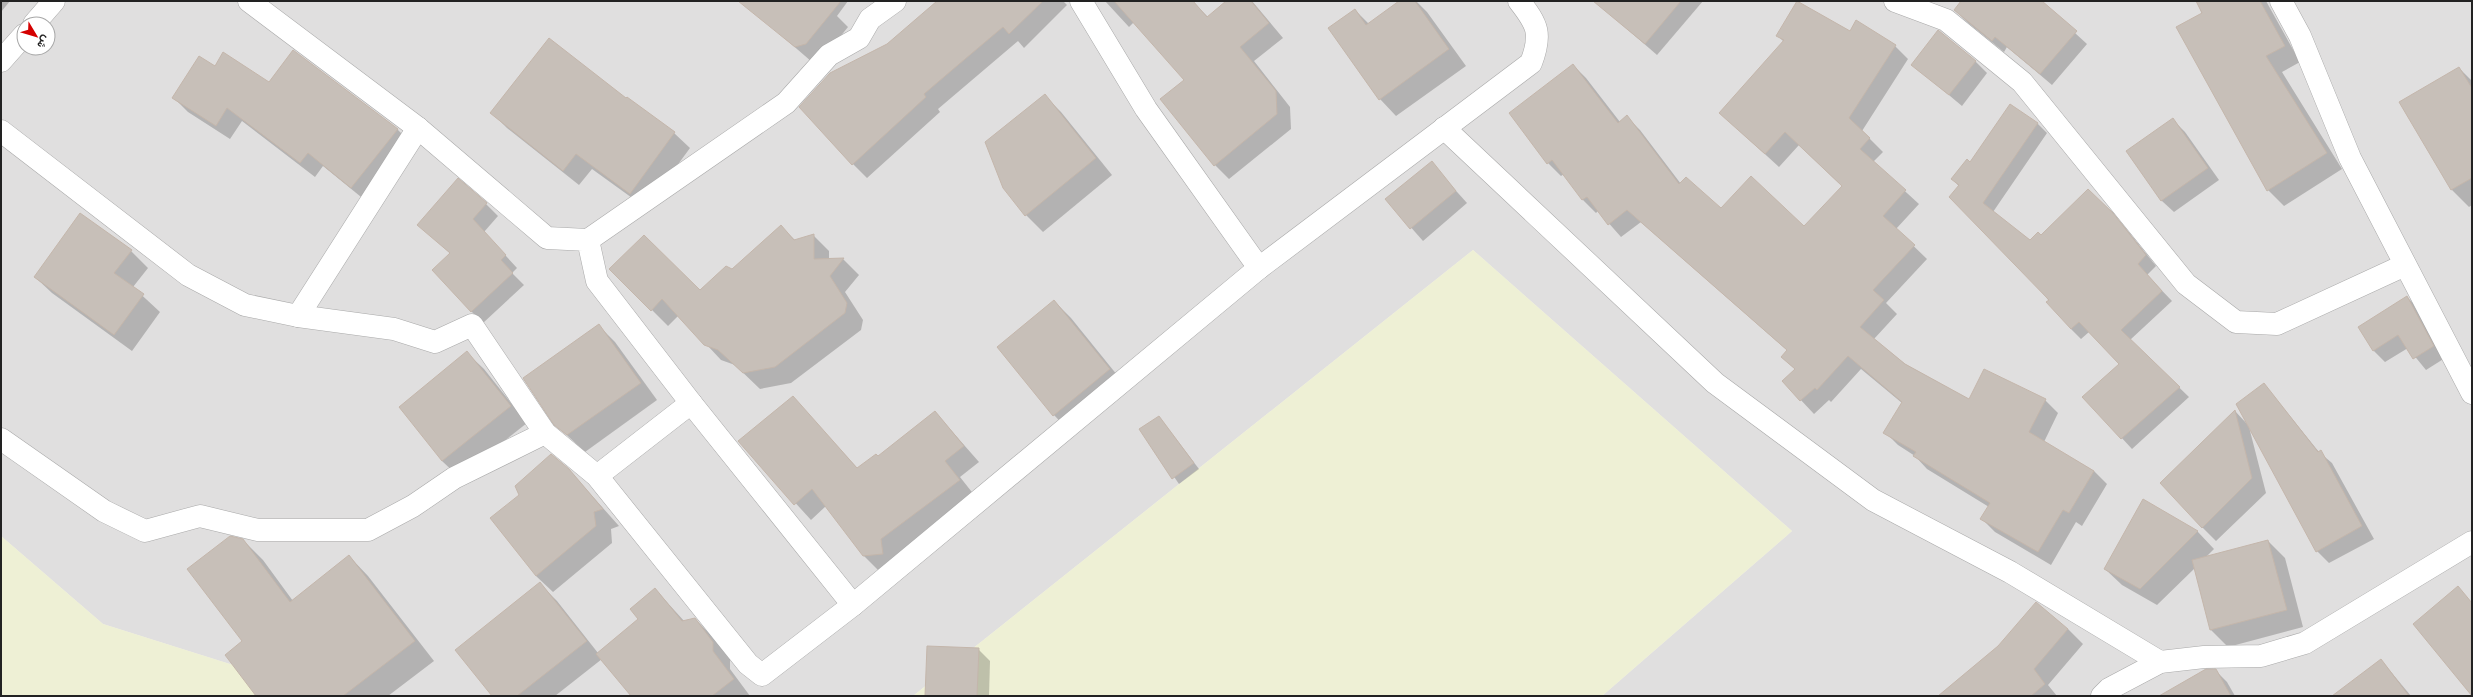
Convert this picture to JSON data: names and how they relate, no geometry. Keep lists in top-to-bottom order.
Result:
{
  "north": "bottom right"
}
